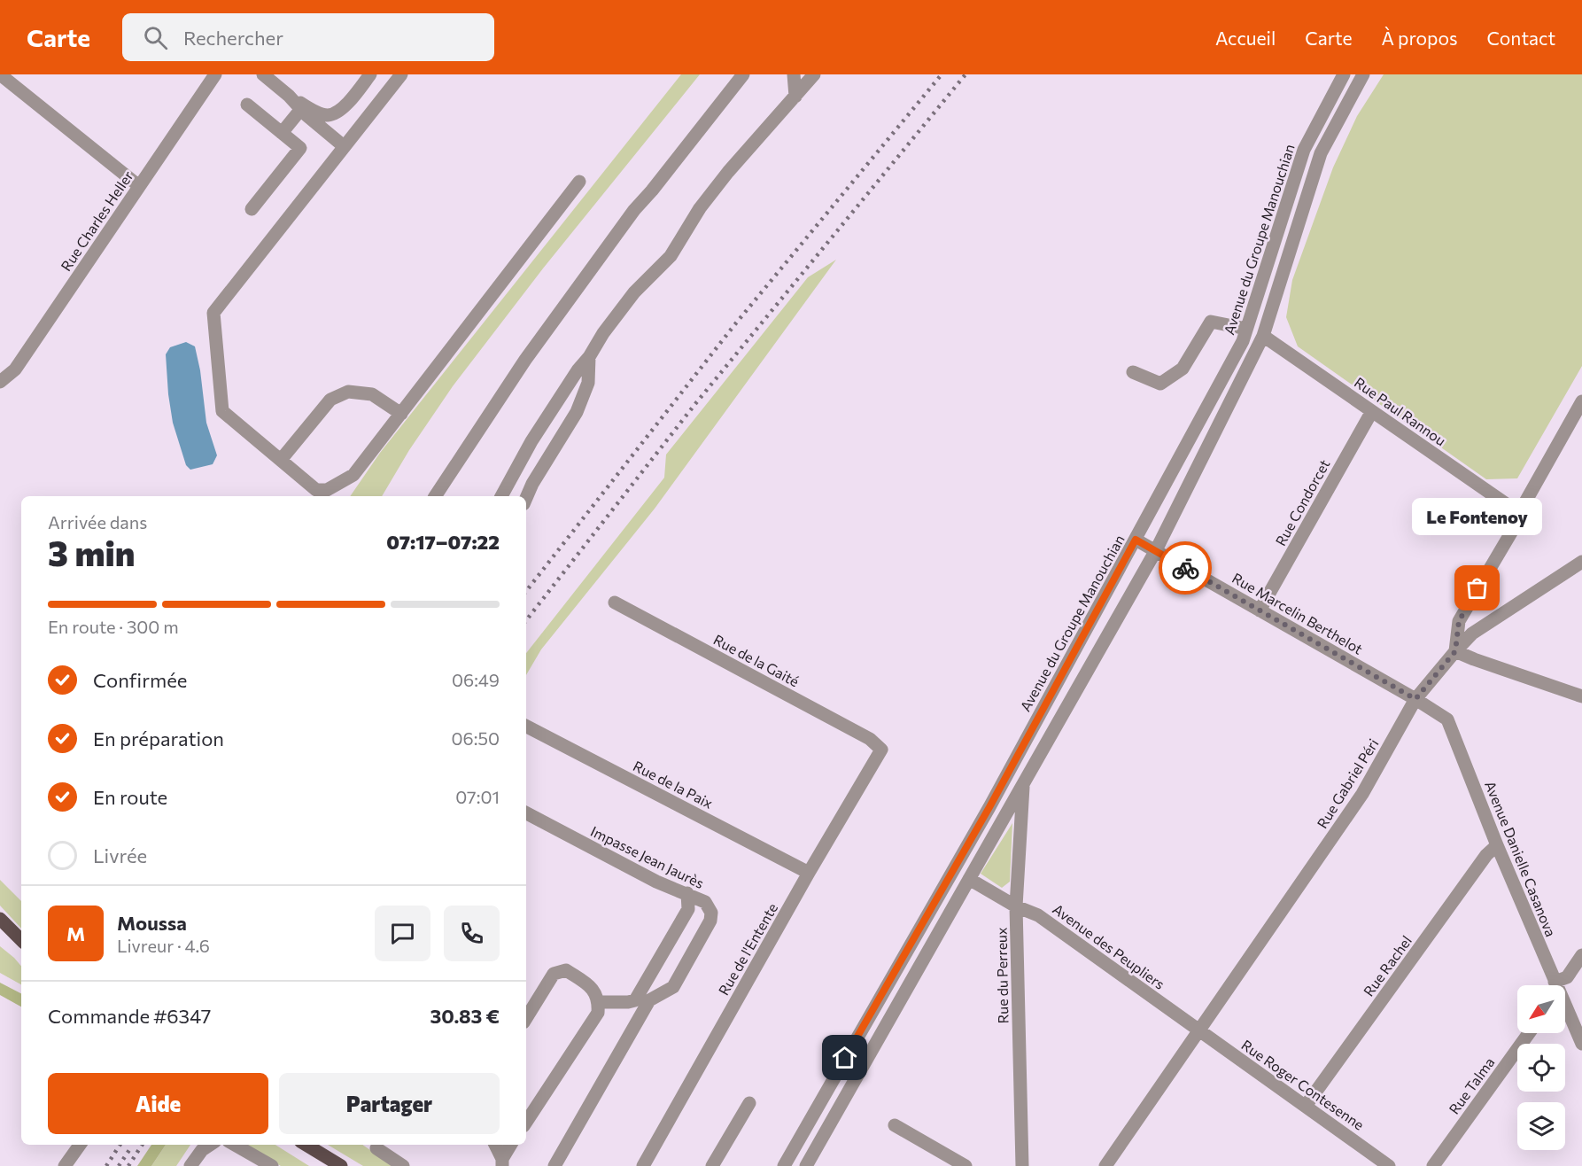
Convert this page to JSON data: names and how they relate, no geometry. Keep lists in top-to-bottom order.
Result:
{
  "streets": {
    "street": [
      "Rue Charles Heller",
      "Avenue du Groupe Manouchian",
      "Rue Paul Rannou",
      "Rue Condorcet",
      "Rue Marcelin Berthelot",
      "Rue de la Gaité",
      "Rue Gabriel Péri",
      "Rue de la Paix",
      "Impasse Jean Jaurès",
      "Avenue Danielle Casanova",
      "Avenue des Peupliers",
      "Rue de l'Entente",
      "Rue Rachel",
      "Rue du Perreux",
      "Rue Roger Contesenne",
      "Rue Talma"
    ]
  },
  "crossings": [
    ["Avenue du Groupe Manouchian", "Rue Marcelin Berthelot"],
    ["Rue Paul Rannou", "Rue Condorcet"],
    ["Rue Condorcet", "Rue Marcelin Berthelot"],
    ["Rue Marcelin Berthelot", "Rue Gabriel Péri"],
    ["Rue Marcelin Berthelot", "Avenue Danielle Casanova"],
    ["Rue de la Gaité", "Rue de l'Entente"],
    ["Rue Gabriel Péri", "Avenue Danielle Casanova"],
    ["Rue Gabriel Péri", "Avenue des Peupliers"],
    ["Rue Gabriel Péri", "Rue Roger Contesenne"],
    ["Rue de la Paix", "Rue de l'Entente"],
    ["Avenue Danielle Casanova", "Rue Rachel"],
    ["Avenue des Peupliers", "Rue du Perreux"],
    ["Avenue des Peupliers", "Rue Roger Contesenne"],
    ["Rue Rachel", "Rue Roger Contesenne"]
  ],
  "places": ["Le Fontenoy"],
  "north": "bottom left",
  "page": {
    "header": "Carte",
    "search": "Rechercher",
    "nav": [
      "Accueil",
      "Carte",
      "À propos",
      "Contact"
    ],
    "heading": ["3 min", "Arrivée dans", "07:17–07:22"],
    "panel": [
      "Moussa",
      "Livreur · 4.6",
      "Commande #6347",
      "30.83 €"
    ],
    "bubble": "Le Fontenoy",
    "bar": "En route · 300 m",
    "list": [
      ["Confirmée", "06:49"],
      ["En préparation", "06:50"],
      ["En route", "07:01"],
      "Livrée"
    ],
    "round": "M",
    "buttons": ["Aide", "Partager"]
  }
}
